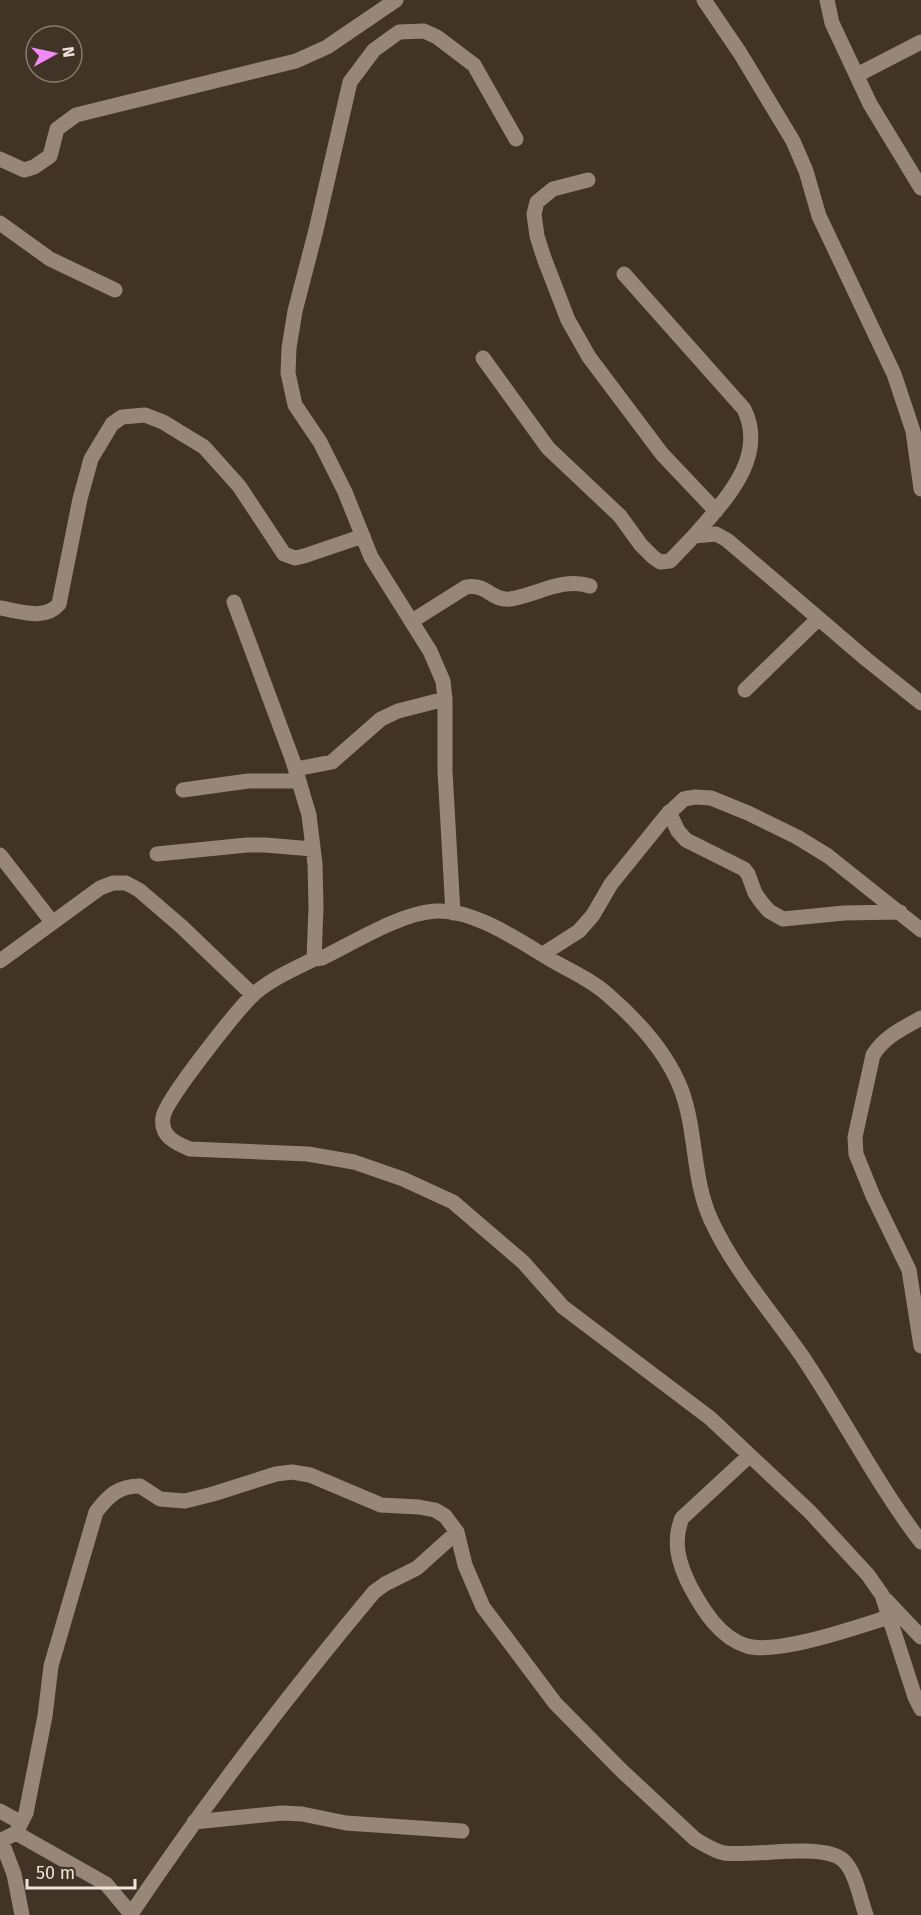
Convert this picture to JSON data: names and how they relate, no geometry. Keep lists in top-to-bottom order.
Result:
{
  "scale_bar": "50 m",
  "north": "right"
}
